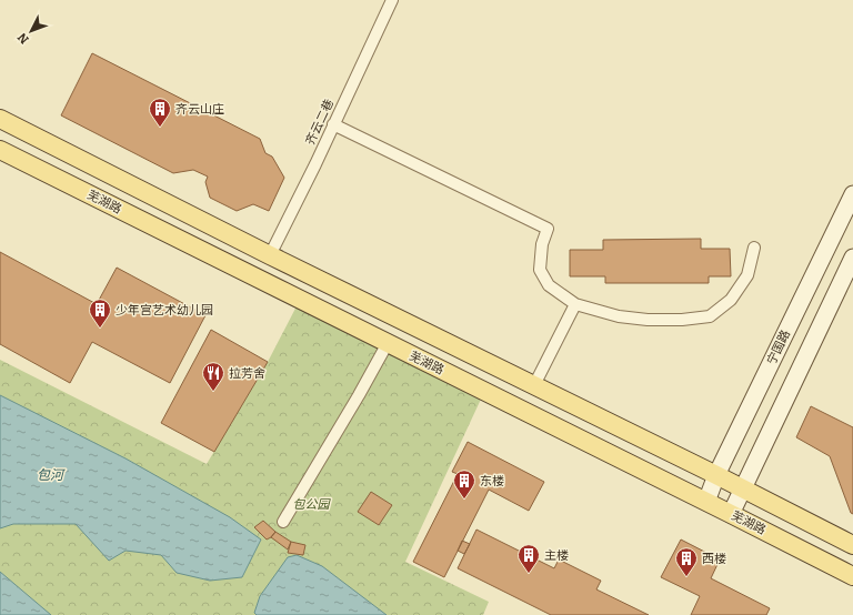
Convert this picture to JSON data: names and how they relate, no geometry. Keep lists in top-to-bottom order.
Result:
{
  "streets": {
    "main road": ["芜湖路", "宁国路"],
    "street": ["齐云二巷"]
  },
  "crossings": [
    ["芜湖路", "宁国路"]
  ],
  "water": ["包河"],
  "parks": ["包公园"],
  "places": {
    "building": [
      "齐云山庄",
      "少年宫艺术幼儿园",
      "东楼",
      "主楼",
      "西楼"
    ],
    "restaurant": ["拉芳舍"]
  },
  "north": "bottom left"
}
